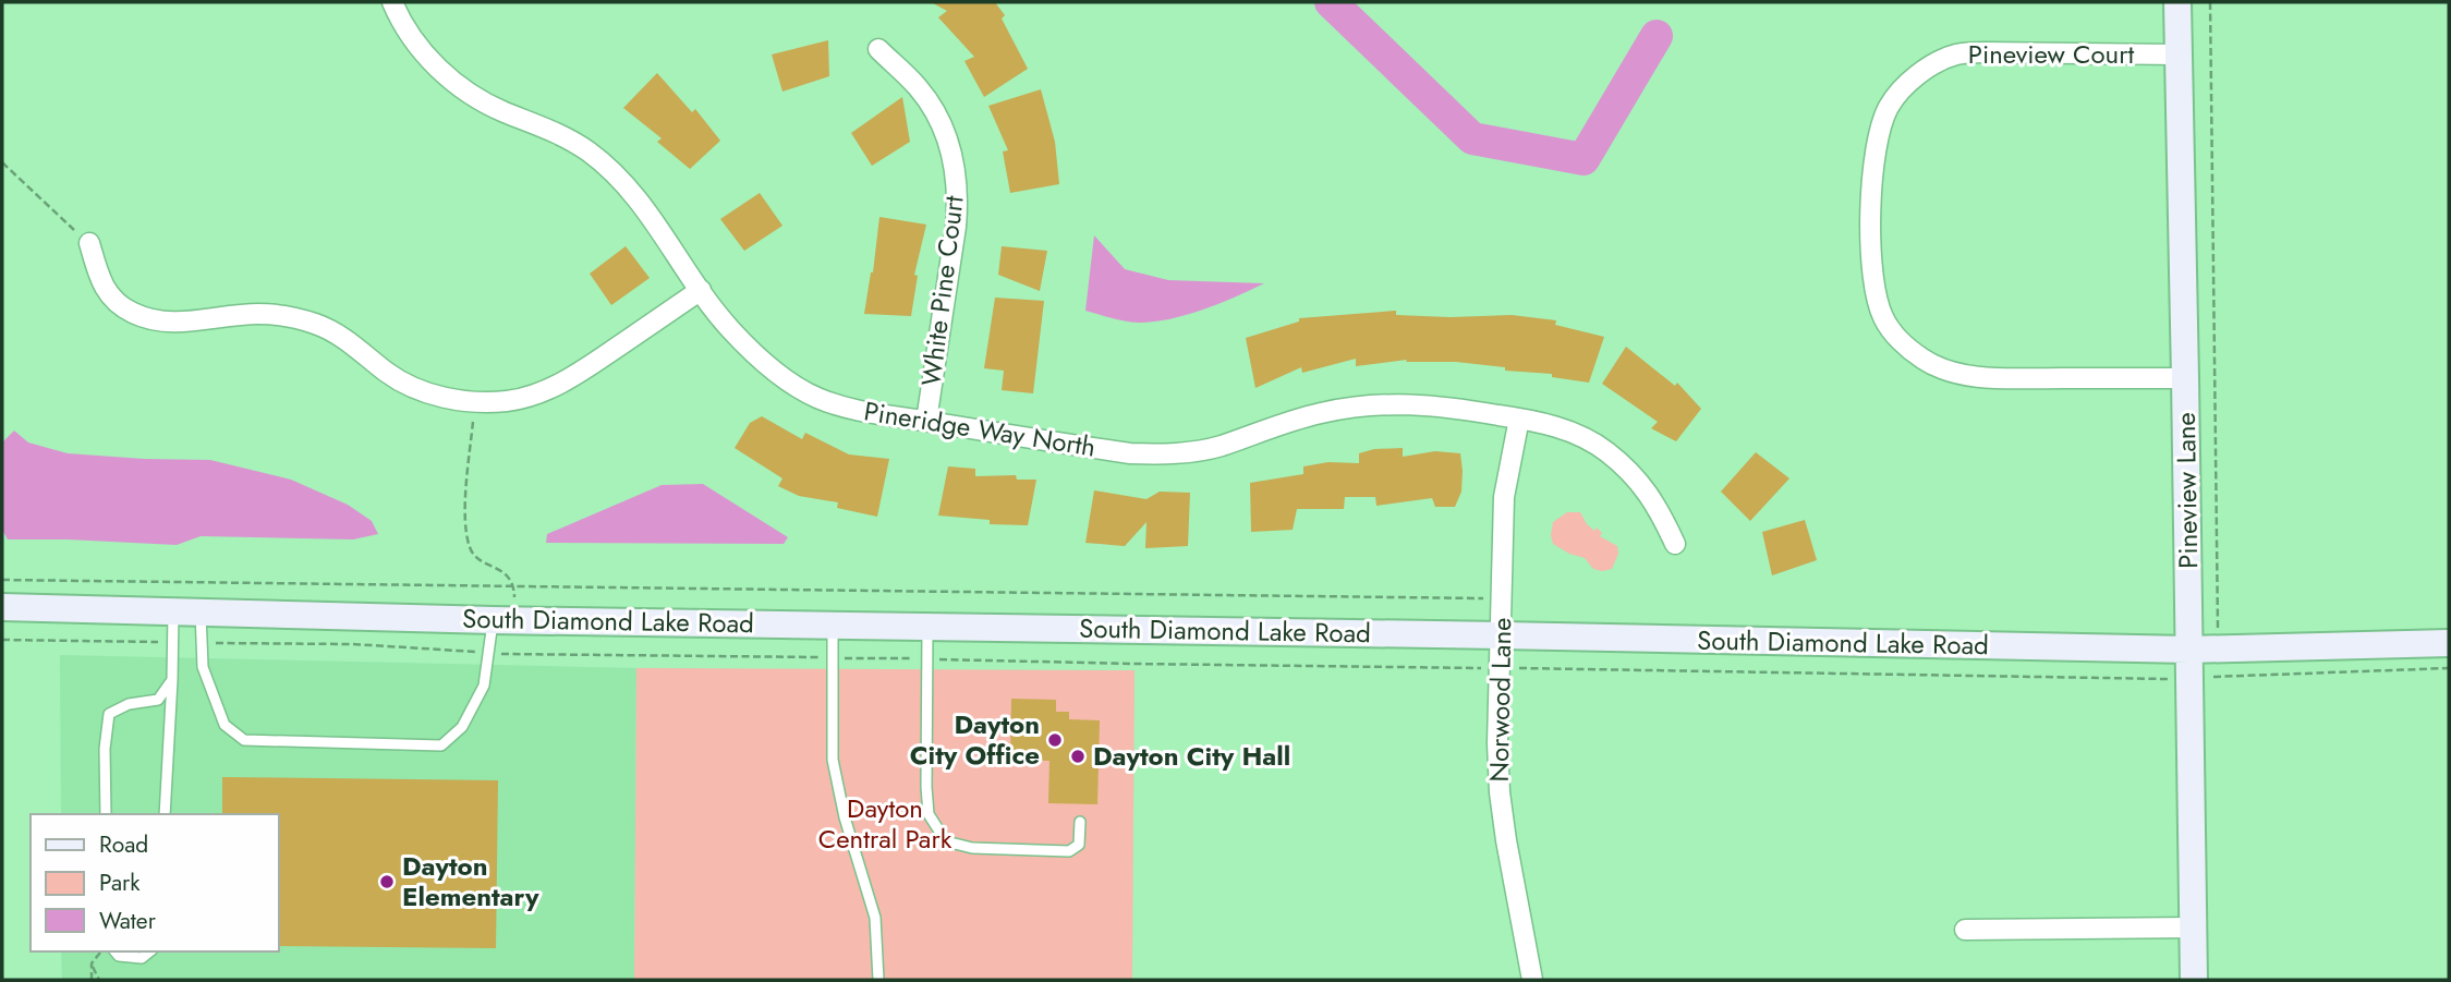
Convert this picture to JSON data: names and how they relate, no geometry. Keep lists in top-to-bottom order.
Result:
{
  "streets": {
    "street": [
      "Pineview Court",
      "White Pine Court",
      "Pineridge Way North",
      "Pineview Lane",
      "South Diamond Lake Road",
      "Norwood Lane"
    ]
  },
  "crossings": [
    ["Pineview Court", "Pineview Lane"],
    ["White Pine Court", "Pineridge Way North"],
    ["Pineridge Way North", "Norwood Lane"],
    ["Pineview Lane", "South Diamond Lake Road"],
    ["South Diamond Lake Road", "Norwood Lane"]
  ],
  "parks": ["Dayton Central Park"],
  "places": ["Dayton City Office", "Dayton City Hall", "Dayton Elementary"],
  "legend": ["Road", "Park", "Water"]
}
